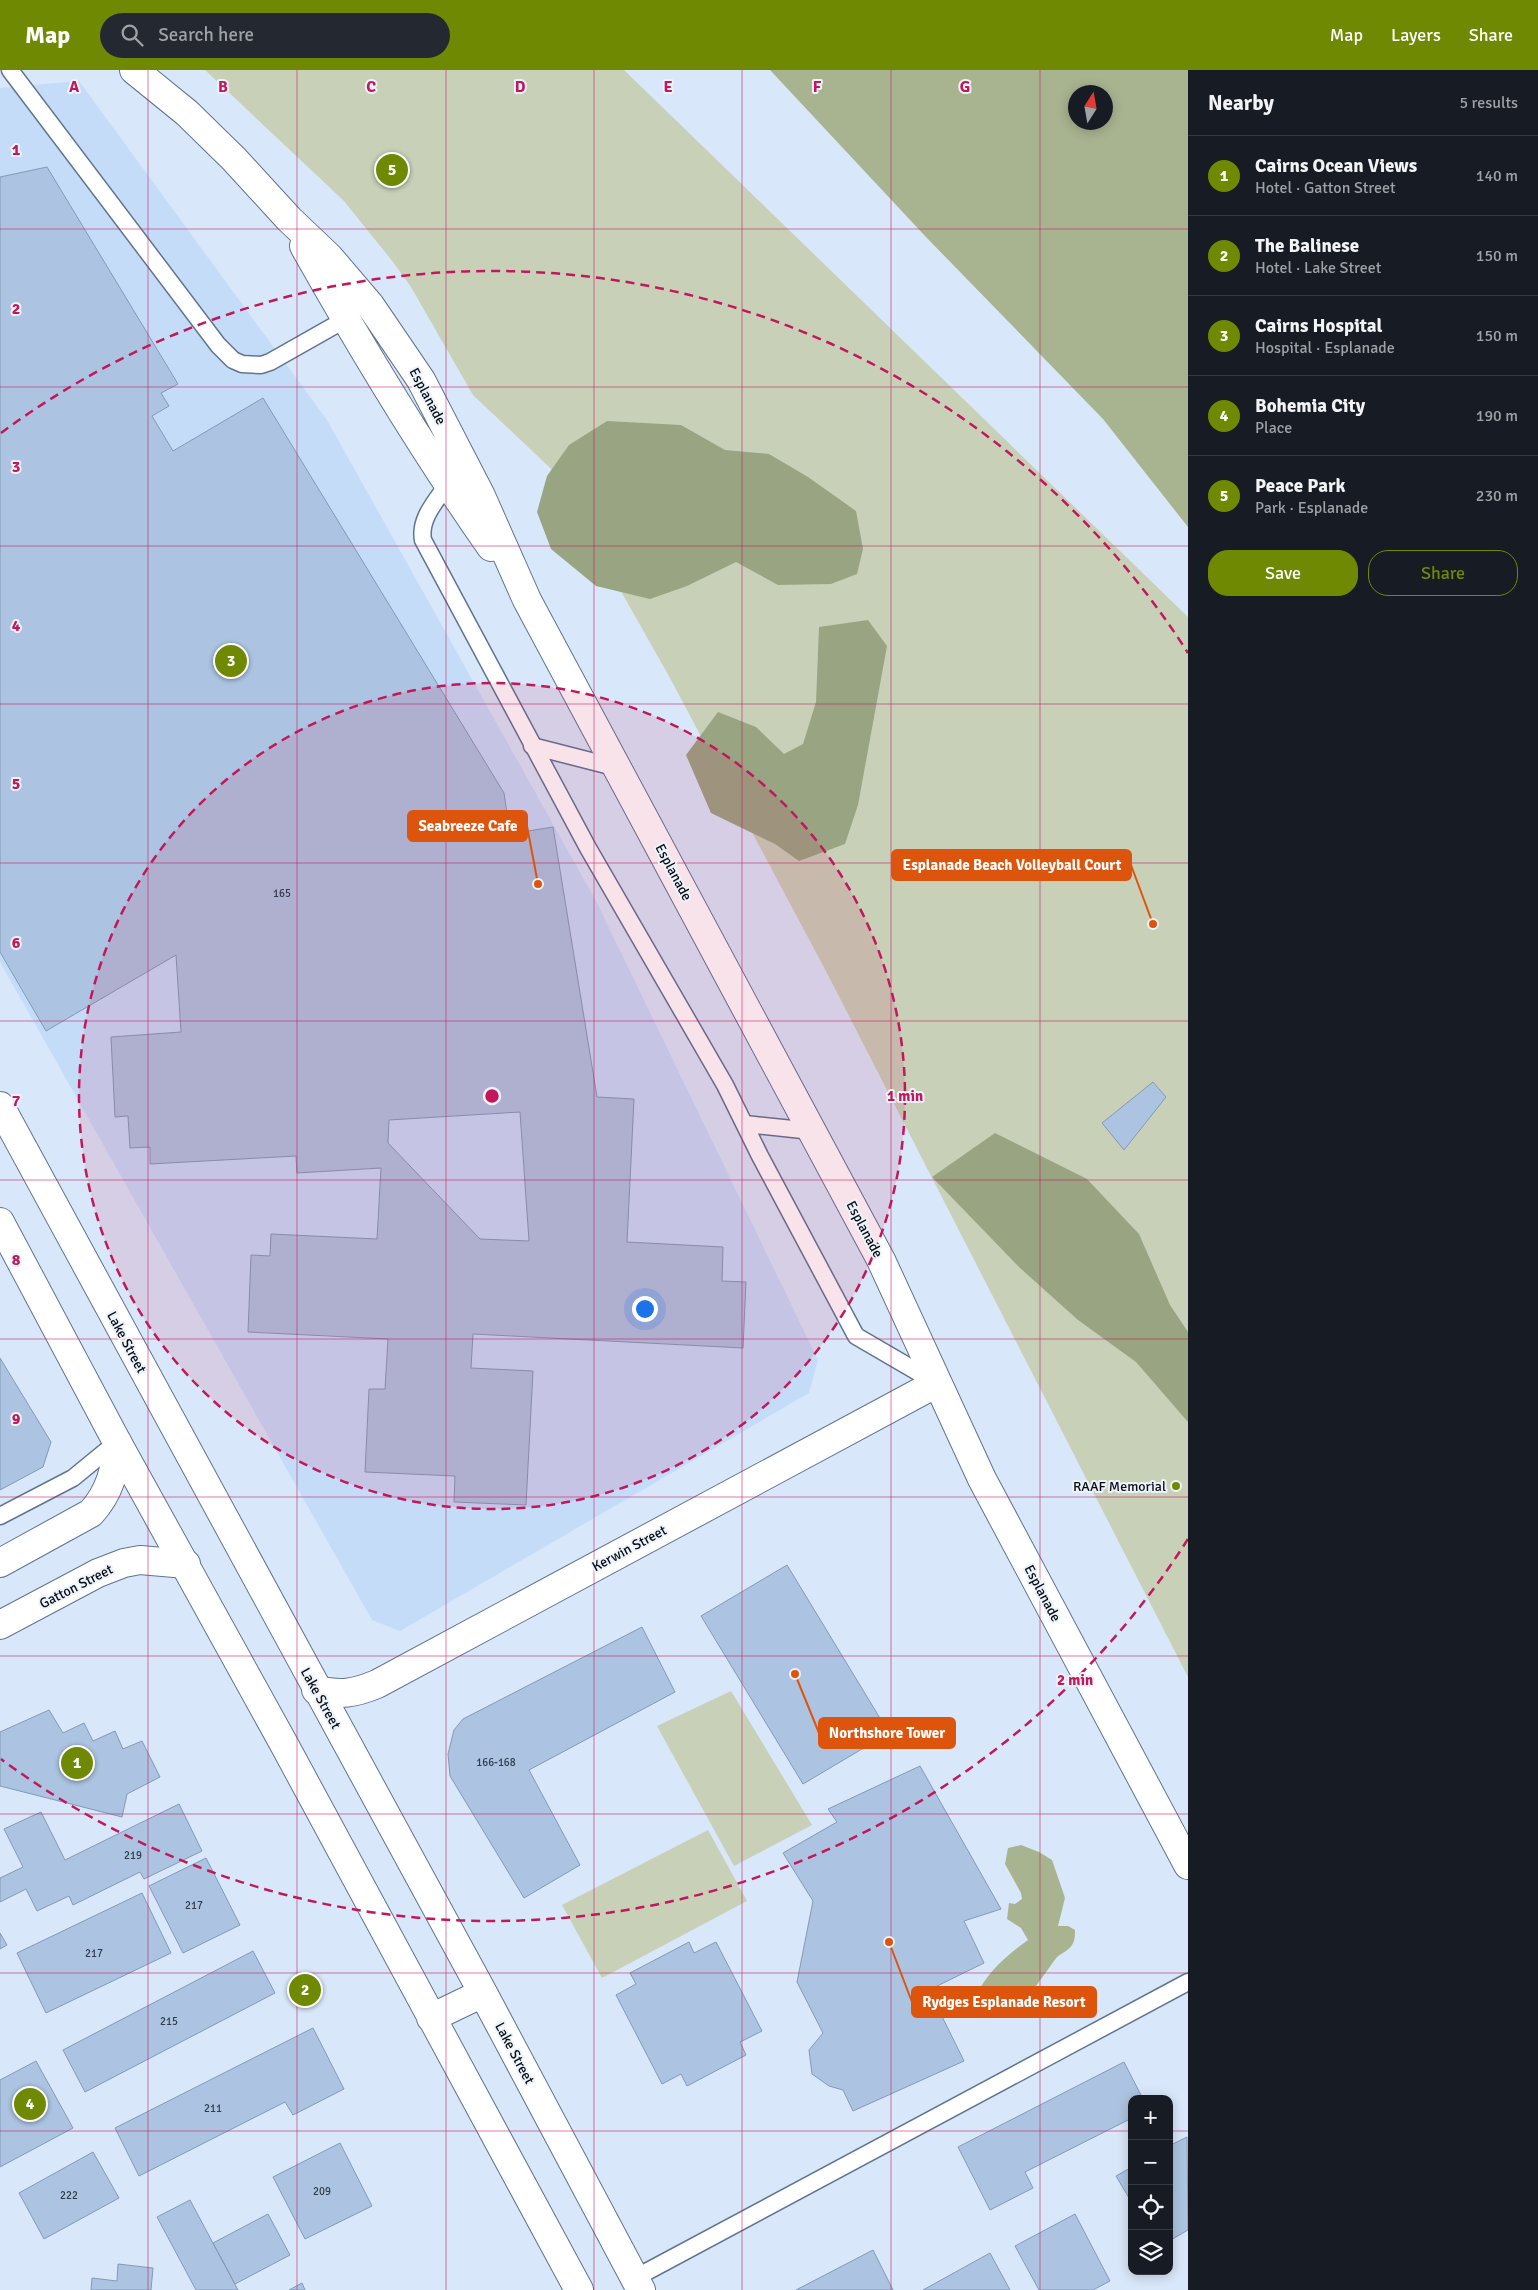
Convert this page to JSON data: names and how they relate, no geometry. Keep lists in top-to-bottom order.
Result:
{
  "streets": {
    "street": [
      "Esplanade",
      "Lake Street",
      "Kerwin Street",
      "Gatton Street"
    ]
  },
  "crossings": [
    ["Esplanade", "Kerwin Street"],
    ["Lake Street", "Kerwin Street"]
  ],
  "places": [
    "Seabreeze Cafe",
    "Esplanade Beach Volleyball Court",
    "RAAF Memorial",
    "Northshore Tower",
    "Rydges Esplanade Resort"
  ],
  "house_numbers": [
    "165",
    "166-168",
    "219",
    "217",
    "217",
    "215",
    "211",
    "209",
    "222"
  ],
  "north": "top",
  "page": {
    "header": "Map",
    "search": "Search here",
    "nav": ["Map", "Layers", "Share"],
    "heading": ["Nearby", "5 results"],
    "list": [
      {
        "mark": "1",
        "name": "Cairns Ocean Views",
        "note": "Hotel · Gatton Street",
        "value": "140 m"
      },
      {
        "mark": "2",
        "name": "The Balinese",
        "note": "Hotel · Lake Street",
        "value": "150 m"
      },
      {
        "mark": "3",
        "name": "Cairns Hospital",
        "note": "Hospital · Esplanade",
        "value": "150 m"
      },
      {
        "mark": "4",
        "name": "Bohemia City",
        "note": "Place",
        "value": "190 m"
      },
      {
        "mark": "5",
        "name": "Peace Park",
        "note": "Park · Esplanade",
        "value": "230 m"
      }
    ],
    "pins": [
      "5",
      "3",
      "1",
      "2",
      "4"
    ],
    "buttons": ["Save", "Share"],
    "map_buttons": ["+", "−"]
  },
  "grid": {
    "columns": [
      "A",
      "B",
      "C",
      "D",
      "E",
      "F",
      "G"
    ],
    "rows": [
      "1",
      "2",
      "3",
      "4",
      "5",
      "6",
      "7",
      "8",
      "9"
    ]
  },
  "rings": ["1 min", "2 min"]
}
